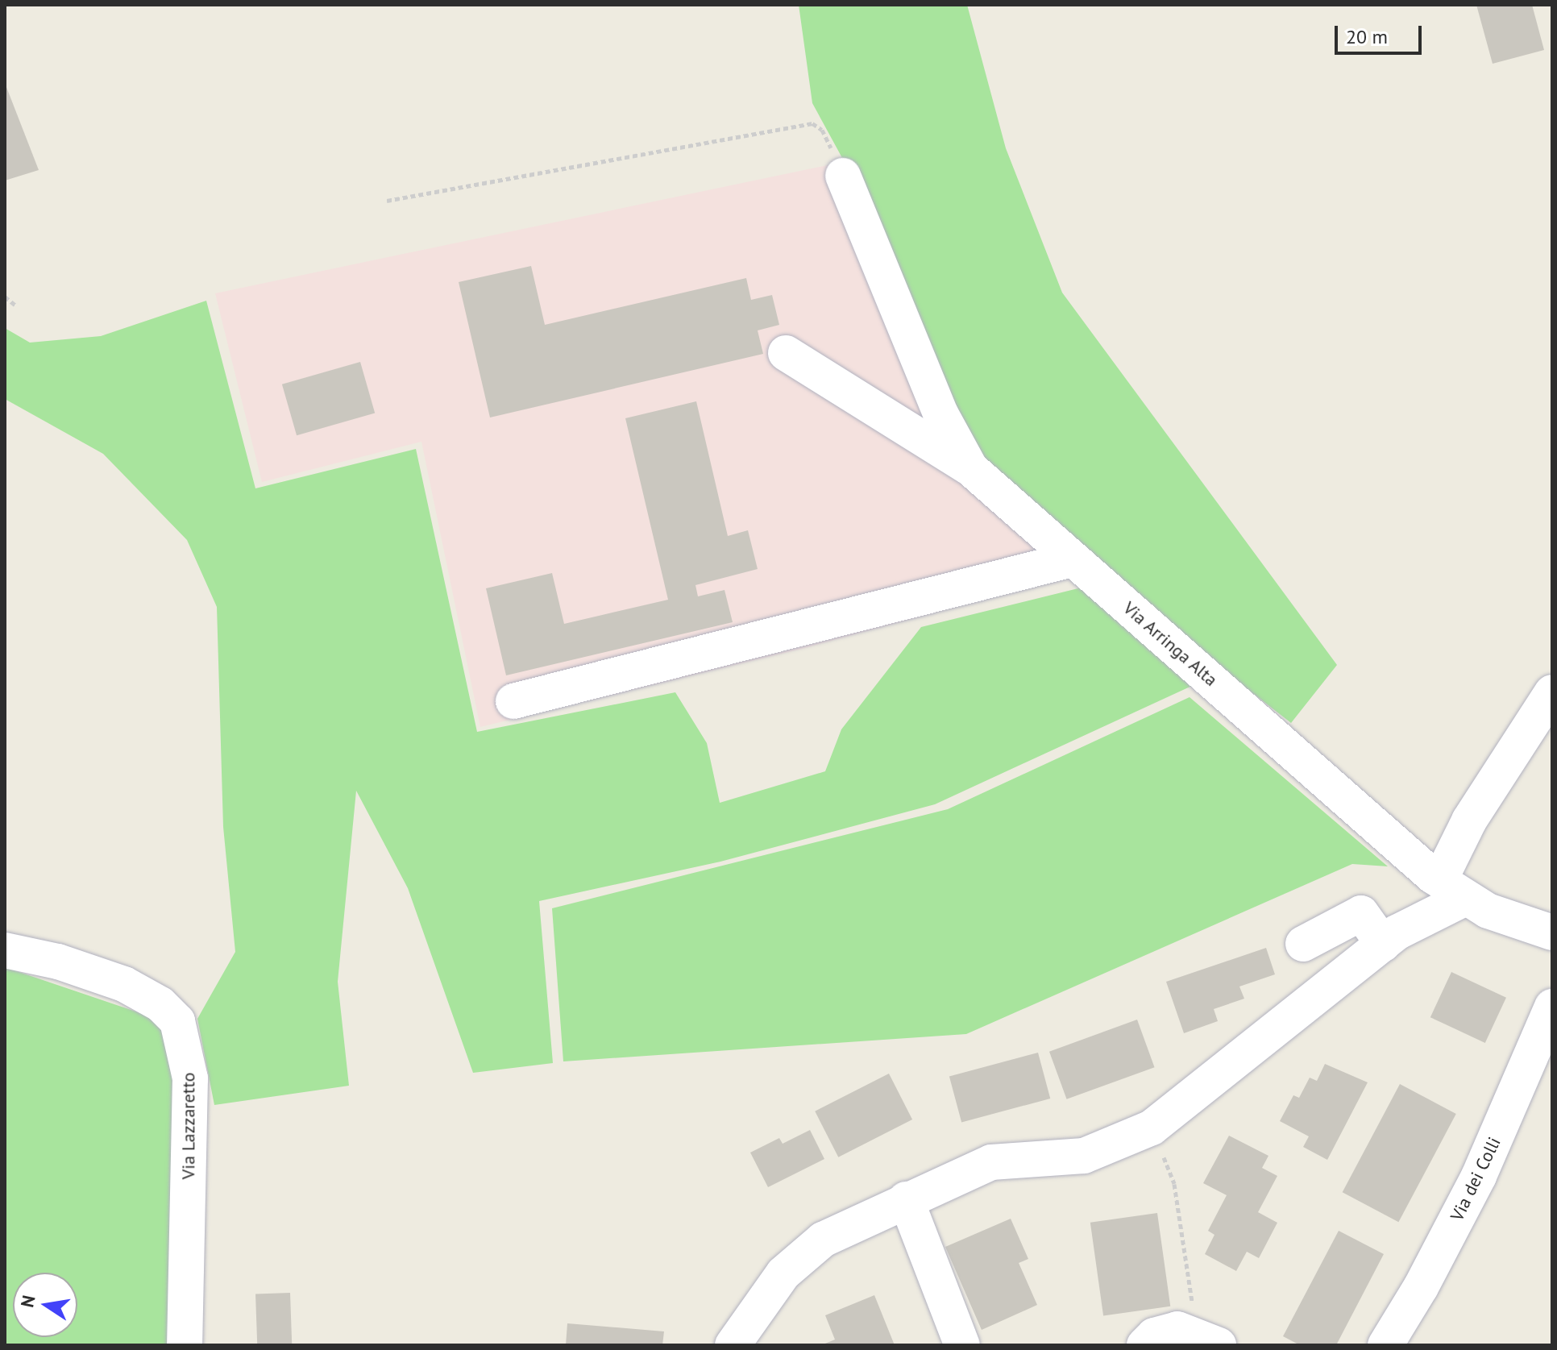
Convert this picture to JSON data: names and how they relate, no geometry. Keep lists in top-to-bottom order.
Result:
{
  "streets": {
    "street": ["Via Arringa Alta", "Via Lazzaretto", "Via dei Colli"]
  },
  "scale_bar": "20 m",
  "north": "left"
}
